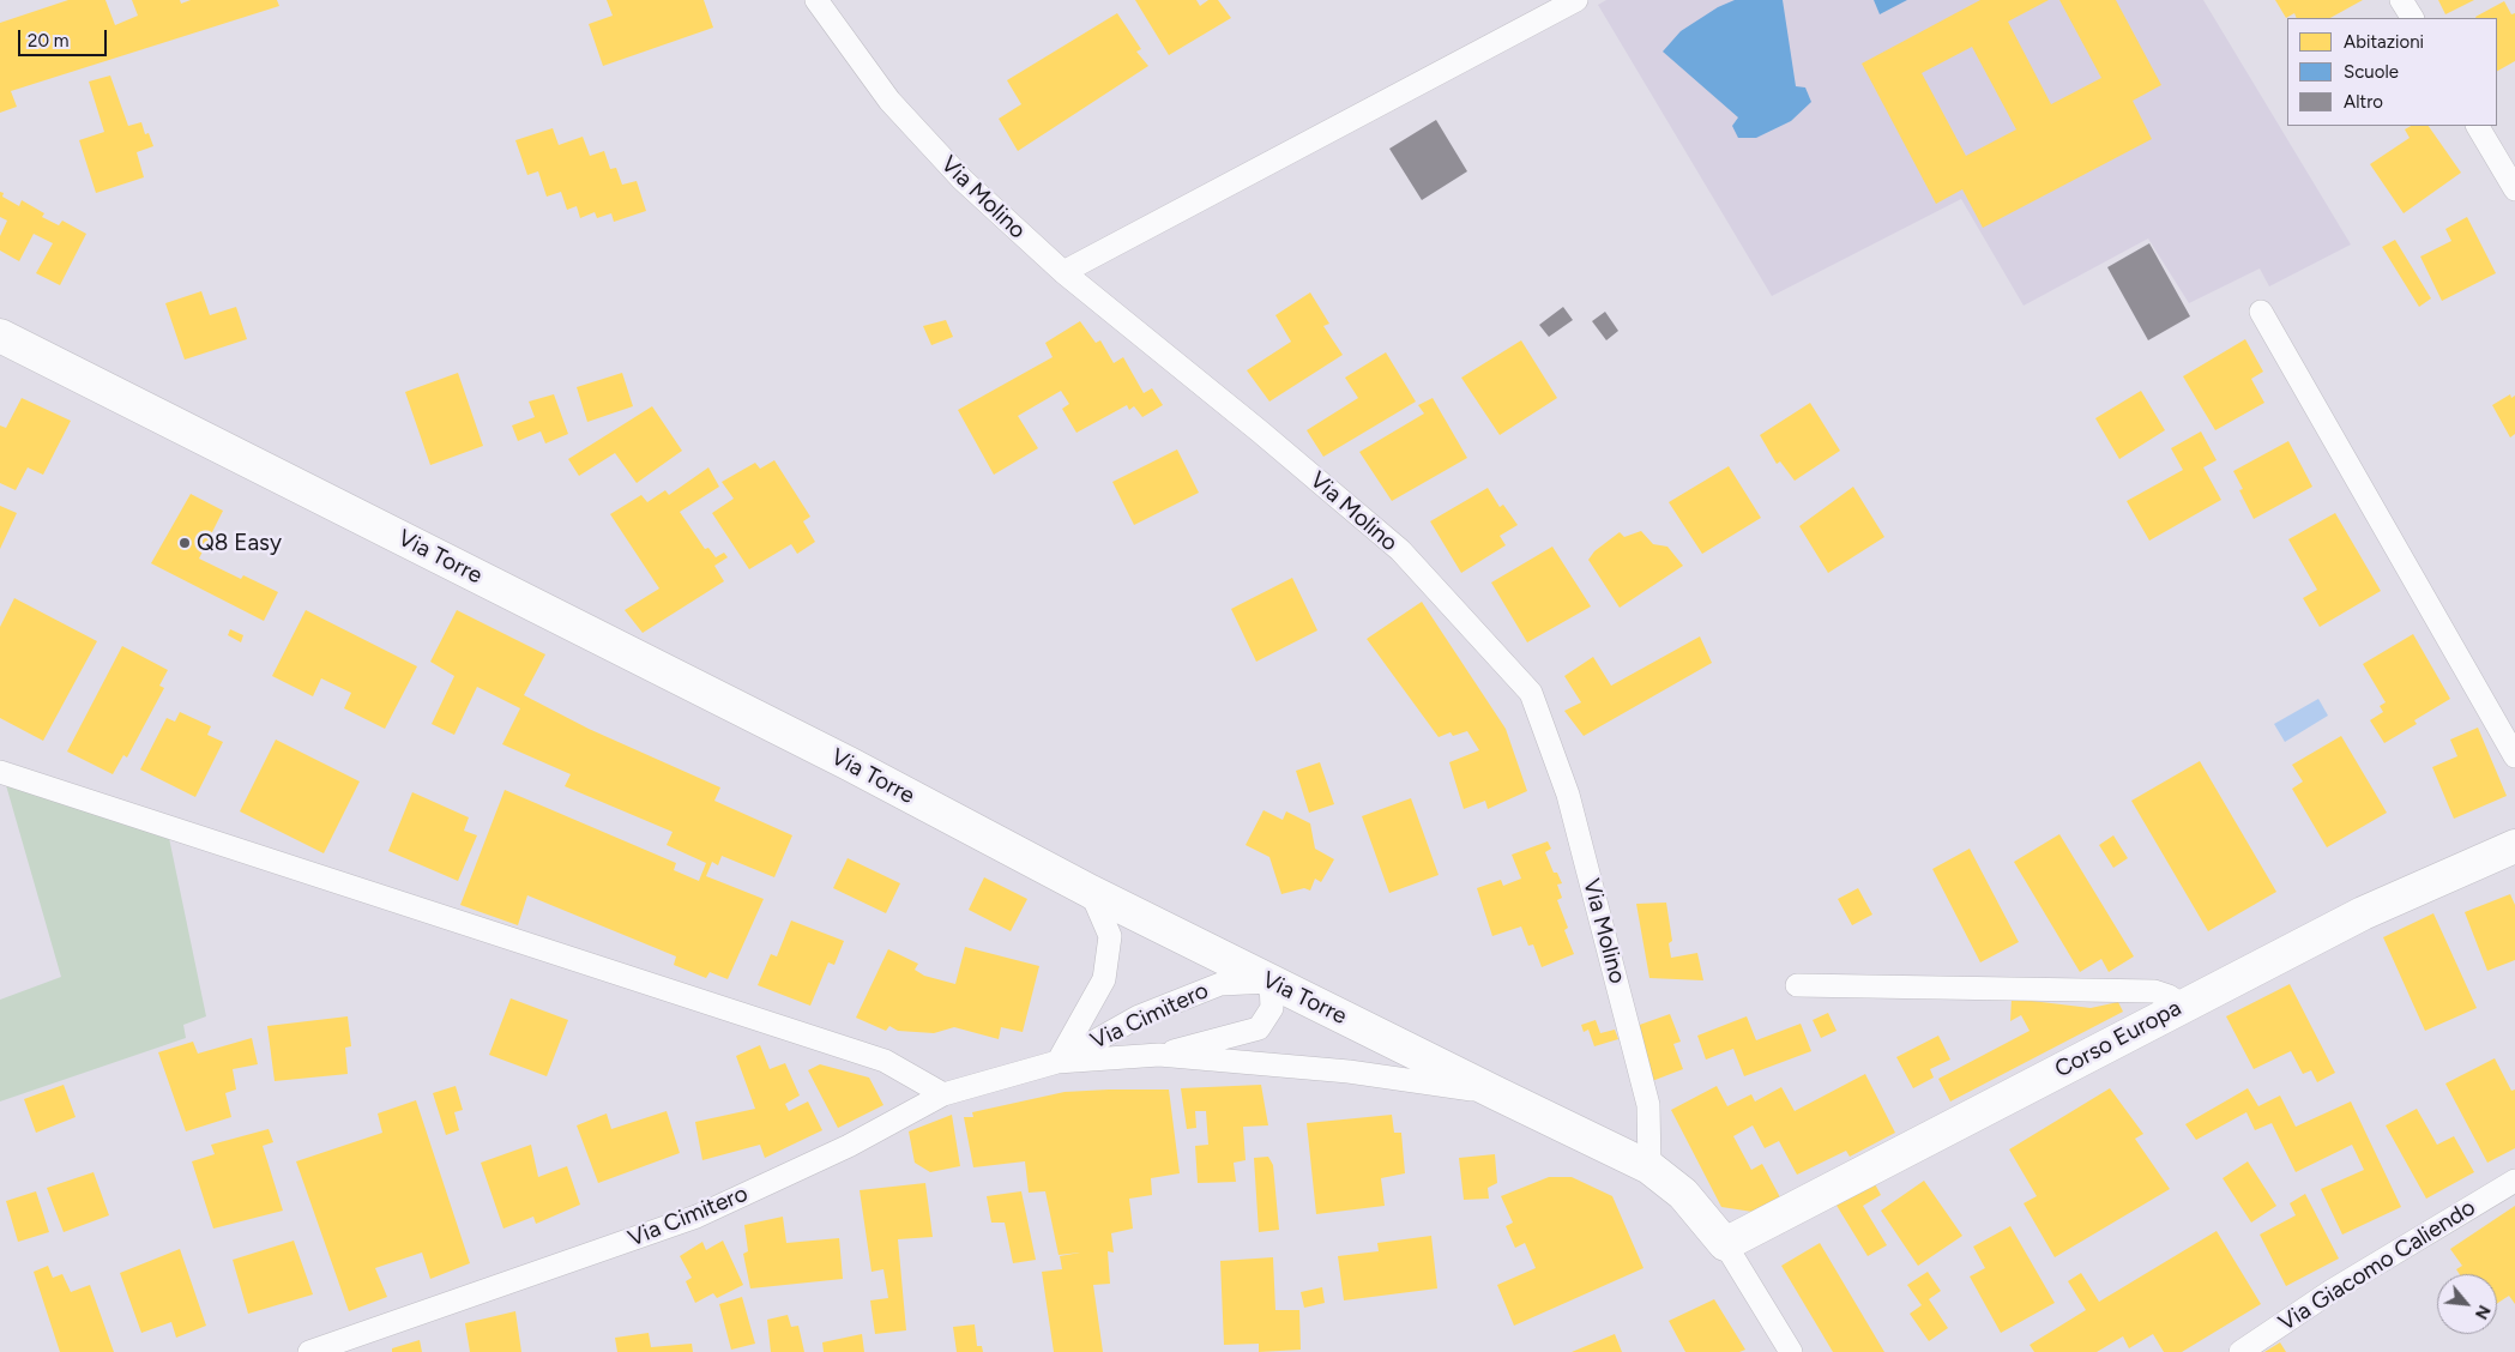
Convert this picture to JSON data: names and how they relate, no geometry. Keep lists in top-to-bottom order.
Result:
{
  "streets": {
    "main road": ["Via Torre", "Corso Europa"],
    "street": ["Via Molino", "Via Cimitero", "Via Giacomo Caliendo"]
  },
  "crossings": [
    ["Via Molino", "Via Torre"],
    ["Via Torre", "Via Cimitero"],
    ["Via Torre", "Corso Europa"]
  ],
  "places": ["Q8 Easy"],
  "legend": ["Abitazioni", "Scuole", "Altro"],
  "scale_bar": "20 m",
  "north": "bottom right"
}
